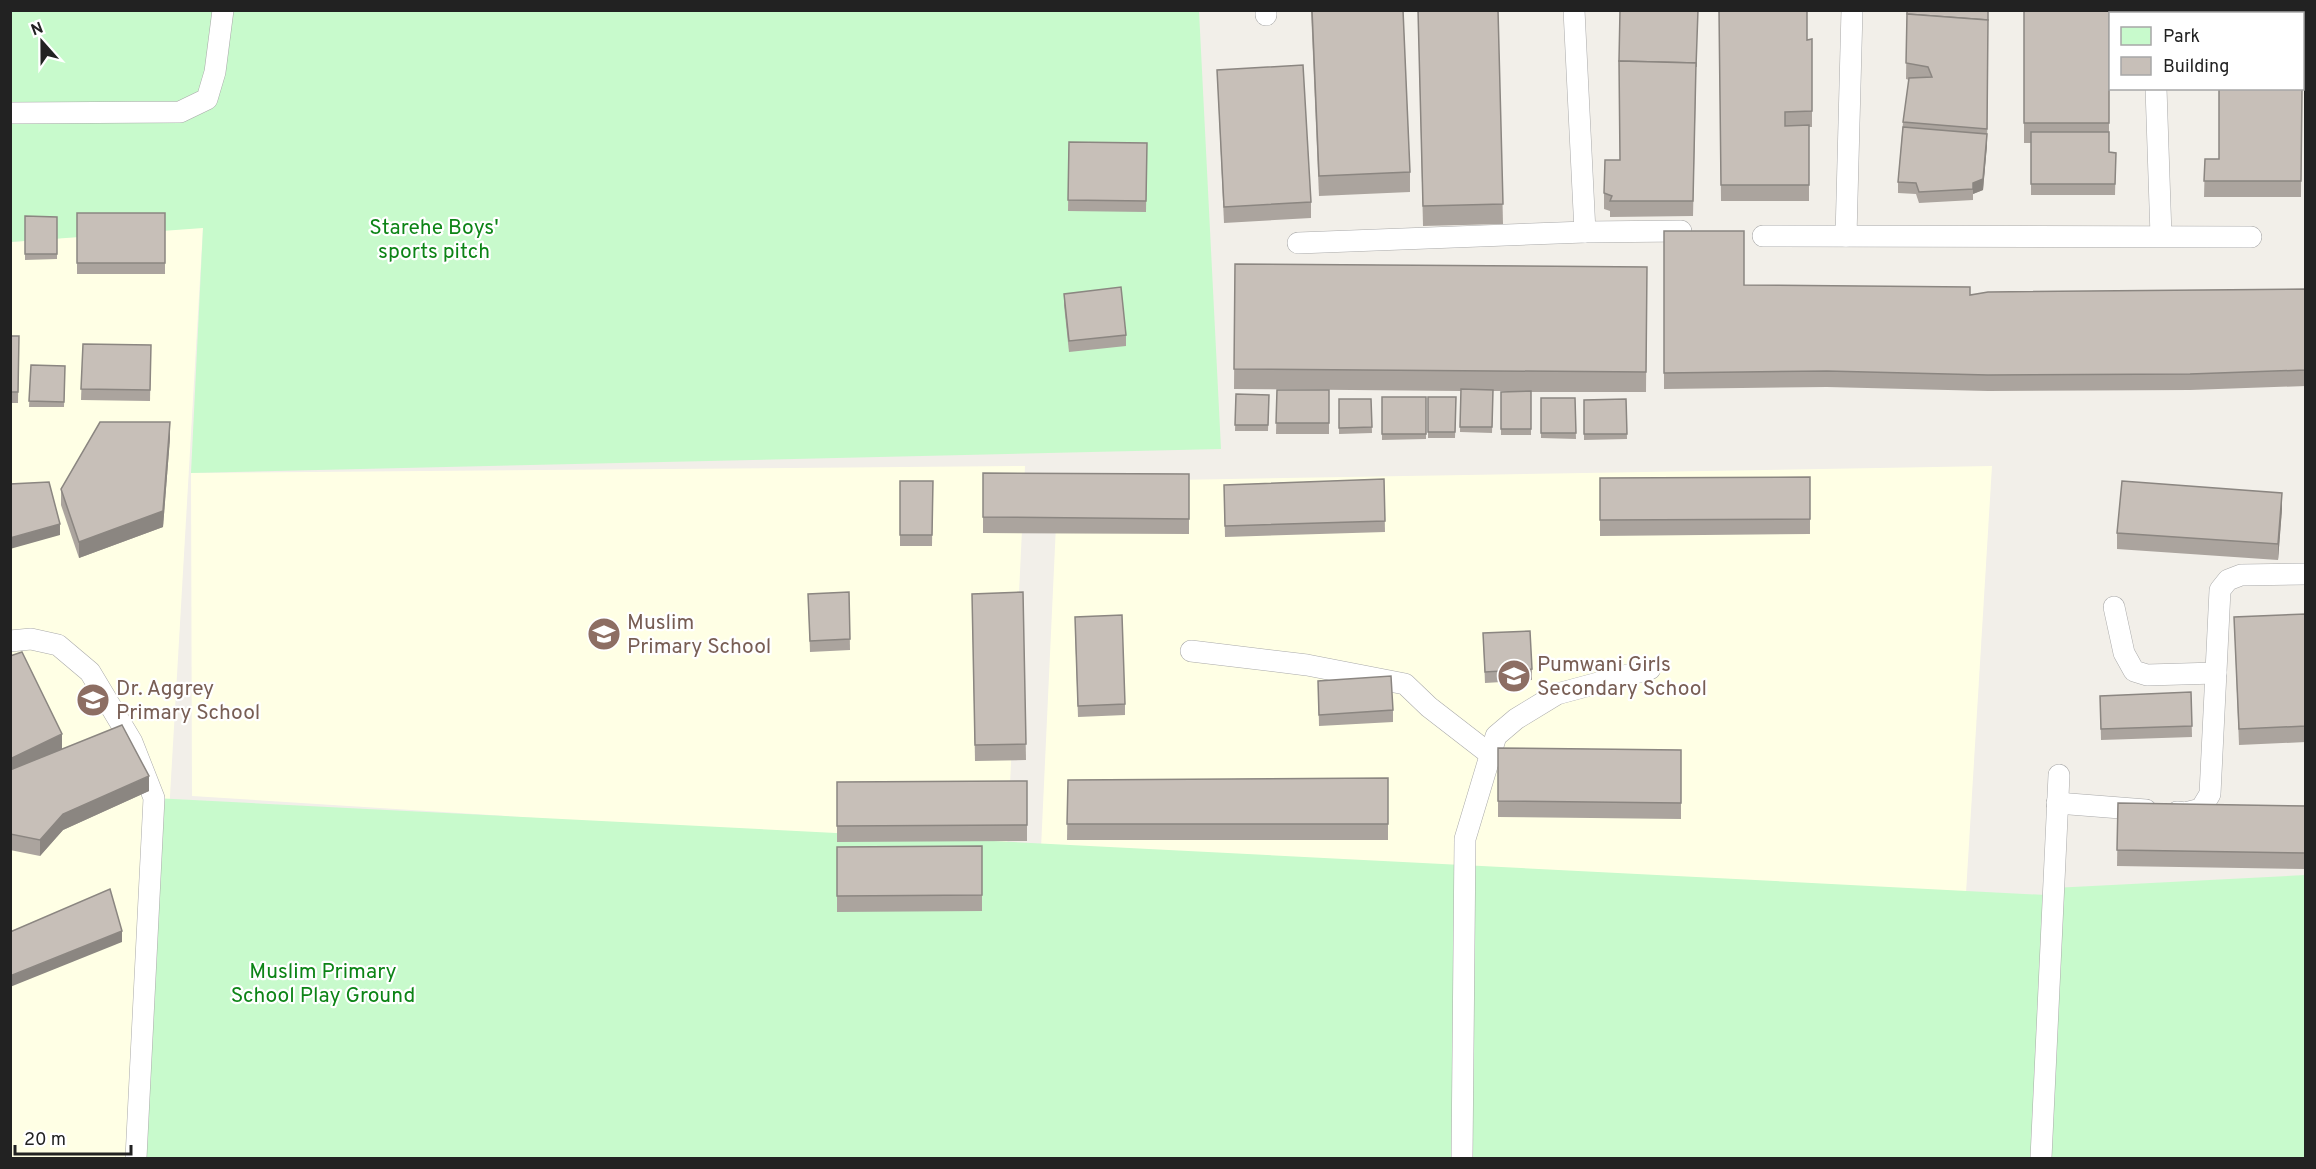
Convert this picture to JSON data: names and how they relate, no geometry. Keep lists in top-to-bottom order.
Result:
{
  "parks": ["Starehe Boys' sports pitch", "Muslim Primary School Play Ground"],
  "places": {
    "school or university": ["Muslim Primary School", "Pumwani Girls Secondary School", "Dr. Aggrey Primary School"]
  },
  "legend": ["Park", "Building"],
  "scale_bar": "20 m",
  "north": "top"
}
